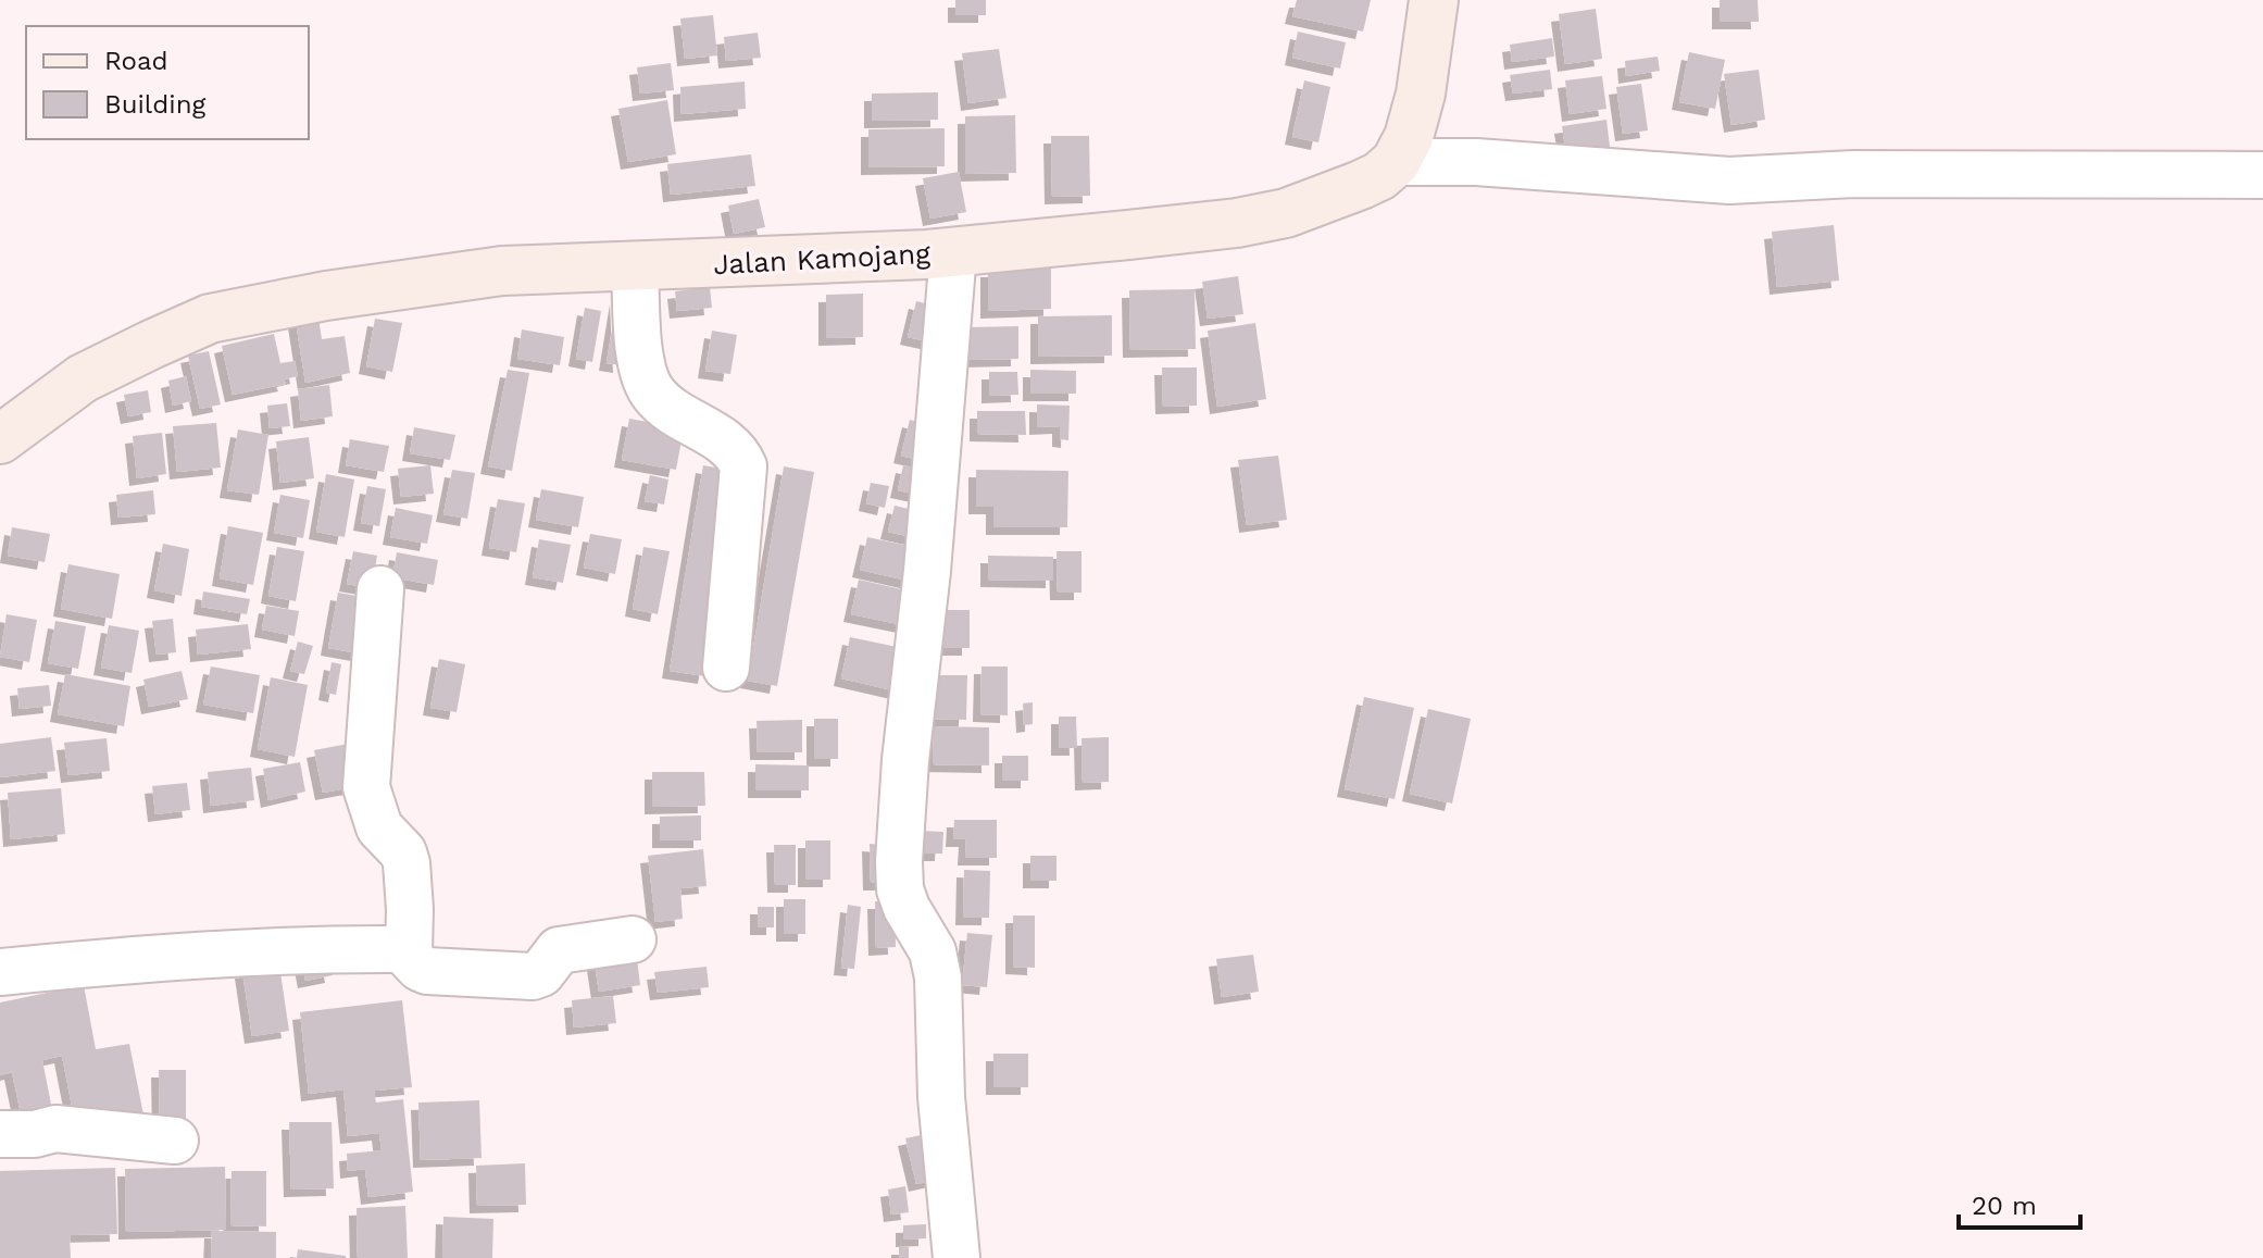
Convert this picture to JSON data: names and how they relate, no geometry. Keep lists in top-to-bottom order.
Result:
{
  "streets": {
    "main road": ["Jalan Kamojang"]
  },
  "legend": ["Road", "Building"],
  "scale_bar": "20 m"
}
